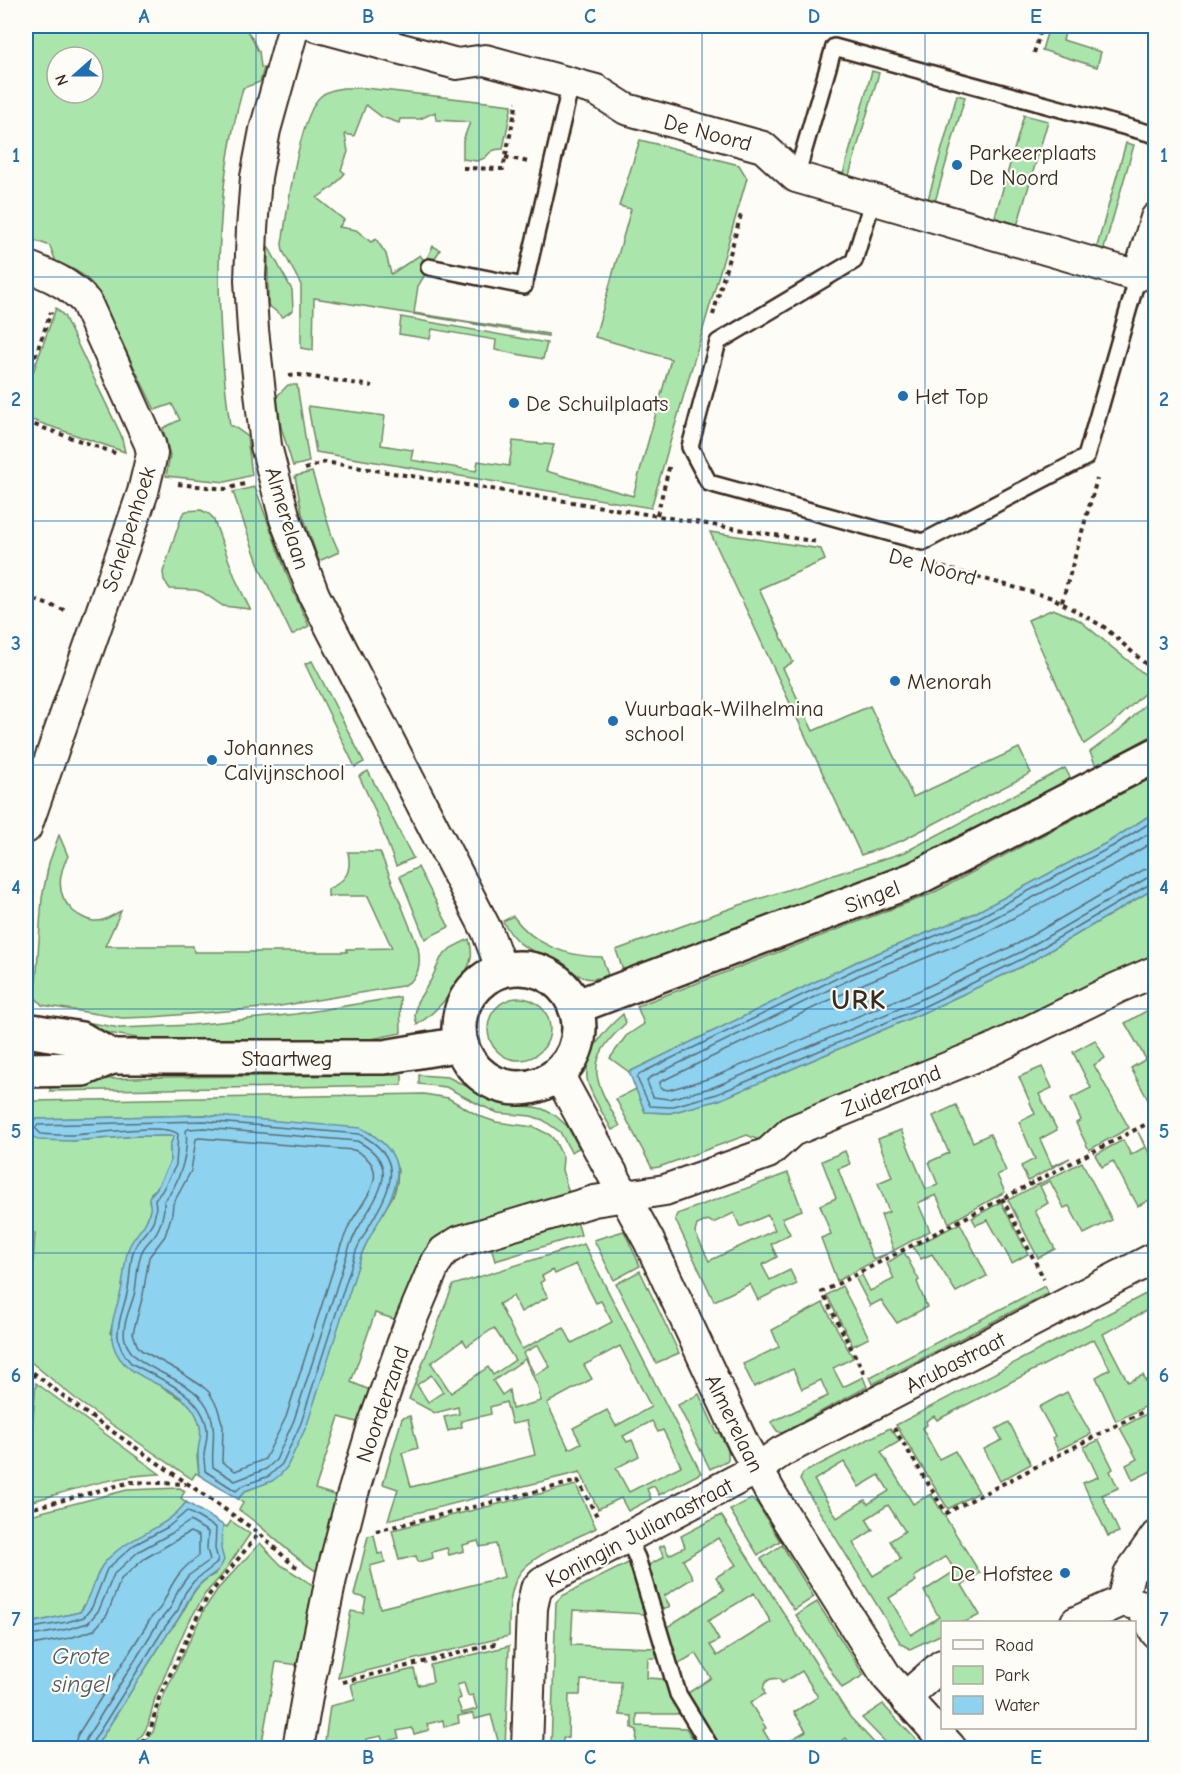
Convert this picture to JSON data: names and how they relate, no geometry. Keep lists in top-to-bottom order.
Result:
{
  "streets": {
    "main road": ["Singel", "Staartweg"],
    "street": [
      "De Noord",
      "Almerelaan",
      "Schelpenhoek",
      "Zuiderzand",
      "Arubastraat",
      "Noorderzand",
      "Koningin Julianastraat"
    ]
  },
  "crossings": [
    ["Almerelaan", "Singel"],
    ["Almerelaan", "Staartweg"],
    ["Almerelaan", "Zuiderzand"],
    ["Almerelaan", "Arubastraat"],
    ["Almerelaan", "Noorderzand"],
    ["Almerelaan", "Koningin Julianastraat"],
    ["Singel", "Staartweg"],
    ["Zuiderzand", "Noorderzand"],
    ["Arubastraat", "Koningin Julianastraat"]
  ],
  "districts": ["URK"],
  "water": ["Grote singel"],
  "places": [
    "Parkeerplaats De Noord",
    "Het Top",
    "De Schuilplaats",
    "Menorah",
    "Vuurbaak-Wilhelmina school",
    "Johannes Calvijnschool",
    "De Hofstee"
  ],
  "legend": ["Road", "Park", "Water"],
  "north": "left",
  "grid": {
    "columns": [
      "A",
      "B",
      "C",
      "D",
      "E"
    ],
    "rows": [
      "1",
      "2",
      "3",
      "4",
      "5",
      "6",
      "7"
    ]
  }
}
